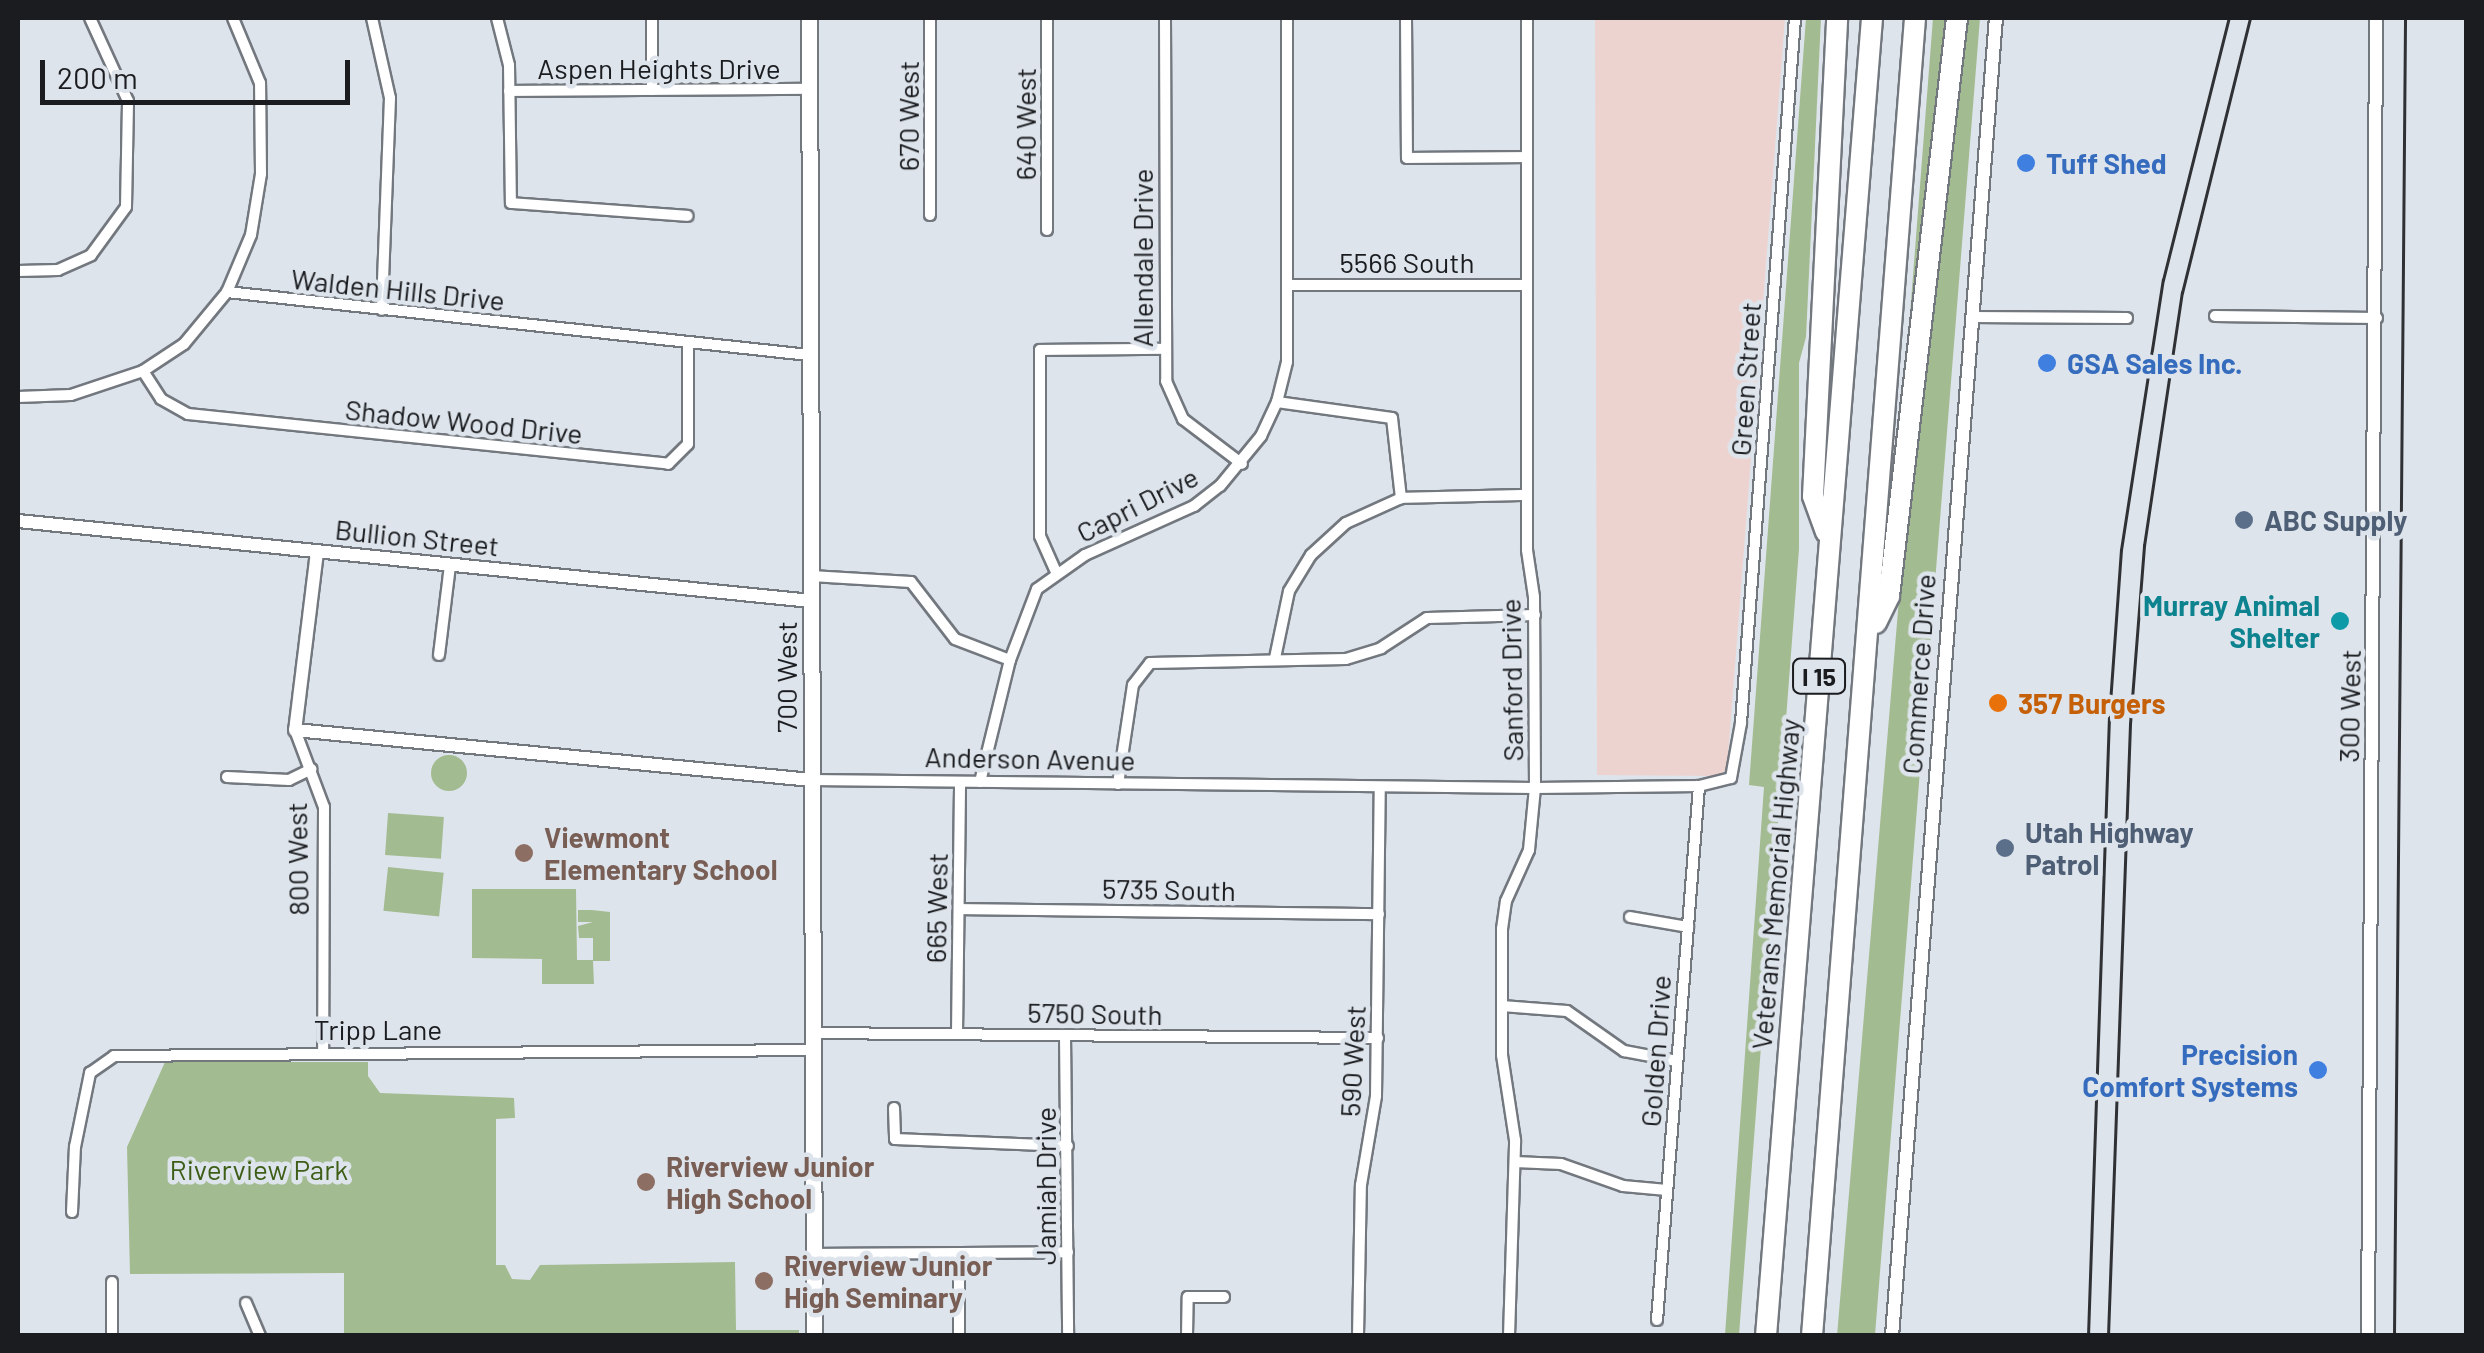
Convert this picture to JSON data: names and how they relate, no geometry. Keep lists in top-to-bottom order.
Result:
{
  "streets": {
    "highway": ["I 15", "Veterans Memorial Highway"],
    "main road": ["700 West"],
    "street": [
      "Aspen Heights Drive",
      "670 West",
      "640 West",
      "Allendale Drive",
      "5566 South",
      "Walden Hills Drive",
      "Green Street",
      "Shadow Wood Drive",
      "Capri Drive",
      "Bullion Street",
      "Commerce Drive",
      "Sanford Drive",
      "300 West",
      "Anderson Avenue",
      "800 West",
      "5735 South",
      "665 West",
      "5750 South",
      "Tripp Lane",
      "Golden Drive",
      "590 West",
      "Jamiah Drive"
    ]
  },
  "crossings": [
    ["Aspen Heights Drive", "700 West"],
    ["Allendale Drive", "Capri Drive"],
    ["5566 South", "Capri Drive"],
    ["5566 South", "Sanford Drive"],
    ["Walden Hills Drive", "Shadow Wood Drive"],
    ["Walden Hills Drive", "700 West"],
    ["Green Street", "Anderson Avenue"],
    ["Green Street", "Golden Drive"],
    ["Capri Drive", "Anderson Avenue"],
    ["Bullion Street", "700 West"],
    ["700 West", "Anderson Avenue"],
    ["700 West", "5750 South"],
    ["700 West", "Tripp Lane"],
    ["Sanford Drive", "Anderson Avenue"],
    ["Anderson Avenue", "800 West"],
    ["Anderson Avenue", "665 West"],
    ["Anderson Avenue", "Golden Drive"],
    ["Anderson Avenue", "590 West"],
    ["800 West", "Tripp Lane"],
    ["5735 South", "665 West"],
    ["5735 South", "590 West"],
    ["665 West", "5750 South"],
    ["5750 South", "Tripp Lane"],
    ["5750 South", "590 West"],
    ["5750 South", "Jamiah Drive"]
  ],
  "parks": ["Riverview Park"],
  "places": [
    "Tuff Shed",
    "GSA Sales Inc.",
    "ABC Supply",
    "Murray Animal Shelter",
    "357 Burgers",
    "Utah Highway Patrol",
    "Viewmont Elementary School",
    "Precision Comfort Systems",
    "Riverview Junior High School",
    "Riverview Junior High Seminary"
  ],
  "scale_bar": "200 m"
}
